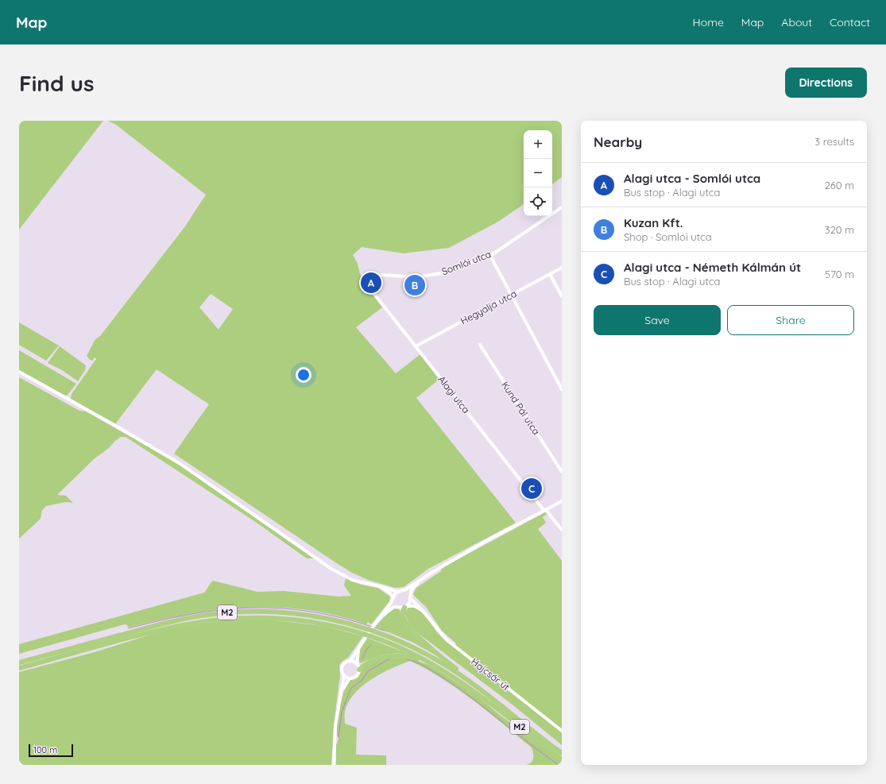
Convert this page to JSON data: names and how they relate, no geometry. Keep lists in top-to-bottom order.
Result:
{
  "streets": {
    "highway": ["M2"],
    "street": [
      "Somlói utca",
      "Hegyalja utca",
      "Alagi utca",
      "Kund Pál utca",
      "Hajcsár út"
    ]
  },
  "crossings": [
    ["Somlói utca", "Alagi utca"],
    ["Hegyalja utca", "Alagi utca"]
  ],
  "scale_bar": "100 m",
  "page": {
    "header": "Map",
    "nav": [
      "Home",
      "Map",
      "About",
      "Contact"
    ],
    "buttons": [
      "Directions",
      ["Save", "Share"]
    ],
    "title": "Find us",
    "heading": ["Nearby", "3 results"],
    "map_buttons": ["+", "−"],
    "list": [
      {
        "mark": "A",
        "name": "Alagi utca - Somlói utca",
        "note": "Bus stop · Alagi utca",
        "value": "260 m"
      },
      {
        "mark": "B",
        "name": "Kuzan Kft.",
        "note": "Shop · Somlói utca",
        "value": "320 m"
      },
      {
        "mark": "C",
        "name": "Alagi utca - Németh Kálmán út",
        "note": "Bus stop · Alagi utca",
        "value": "570 m"
      }
    ],
    "pins": ["A", "B", "C"],
    "scale": "100 m"
  }
}
